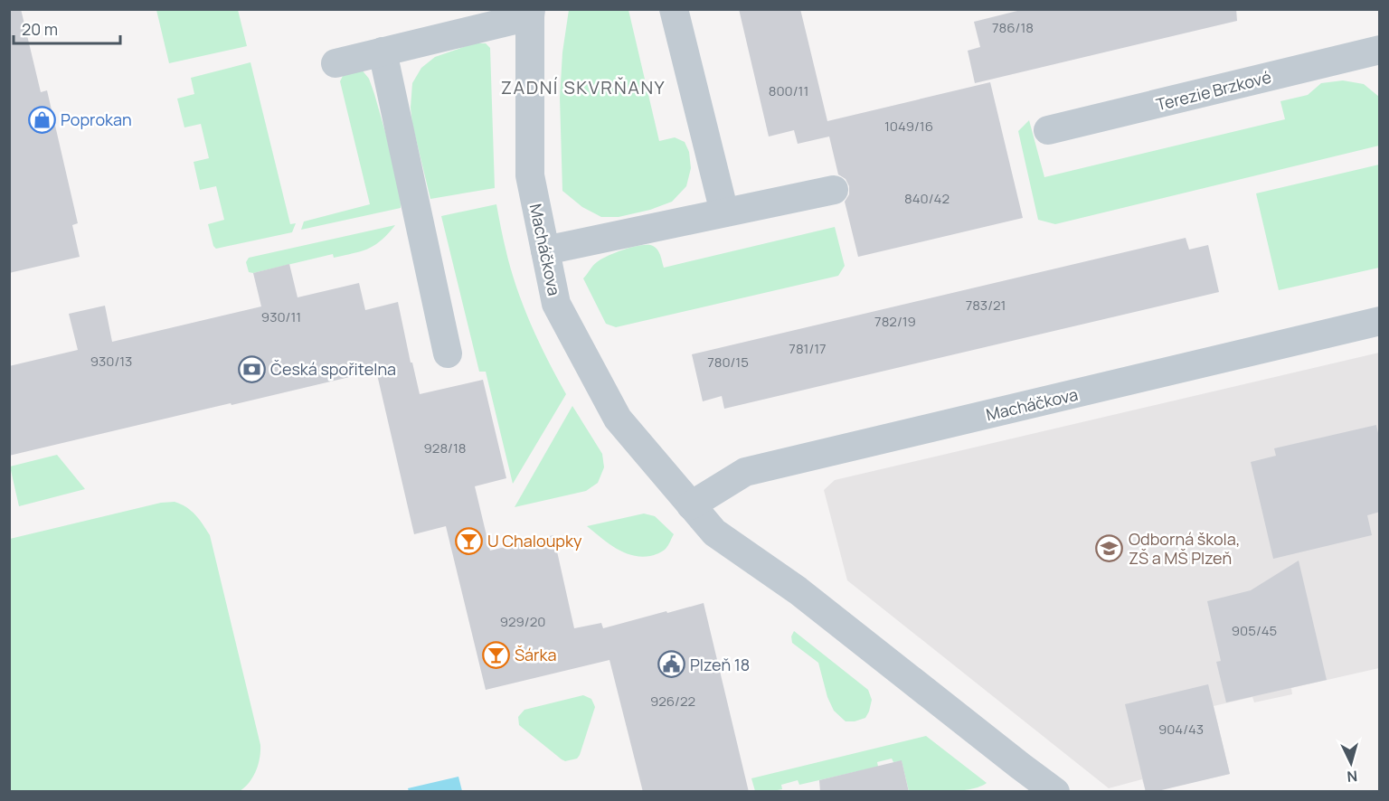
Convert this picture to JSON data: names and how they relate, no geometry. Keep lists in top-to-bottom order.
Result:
{
  "streets": {
    "street": ["Terezie Brzkové", "Macháčkova"]
  },
  "districts": ["ZADNÍ SKVRŇANY"],
  "places": {
    "shop": ["Poprokan"],
    "bank": ["Česká spořitelna"],
    "bar": ["U Chaloupky", "Šárka"],
    "school or university": ["Odborná škola, ZŠ a MŠ Plzeň"],
    "public building": ["Plzeň 18"]
  },
  "house_numbers": [
    "786/18",
    "800/11",
    "1049/16",
    "840/42",
    "783/21",
    "930/11",
    "782/19",
    "781/17",
    "930/13",
    "780/15",
    "928/18",
    "929/20",
    "905/45",
    "926/22",
    "904/43"
  ],
  "scale_bar": "20 m",
  "north": "bottom"
}
